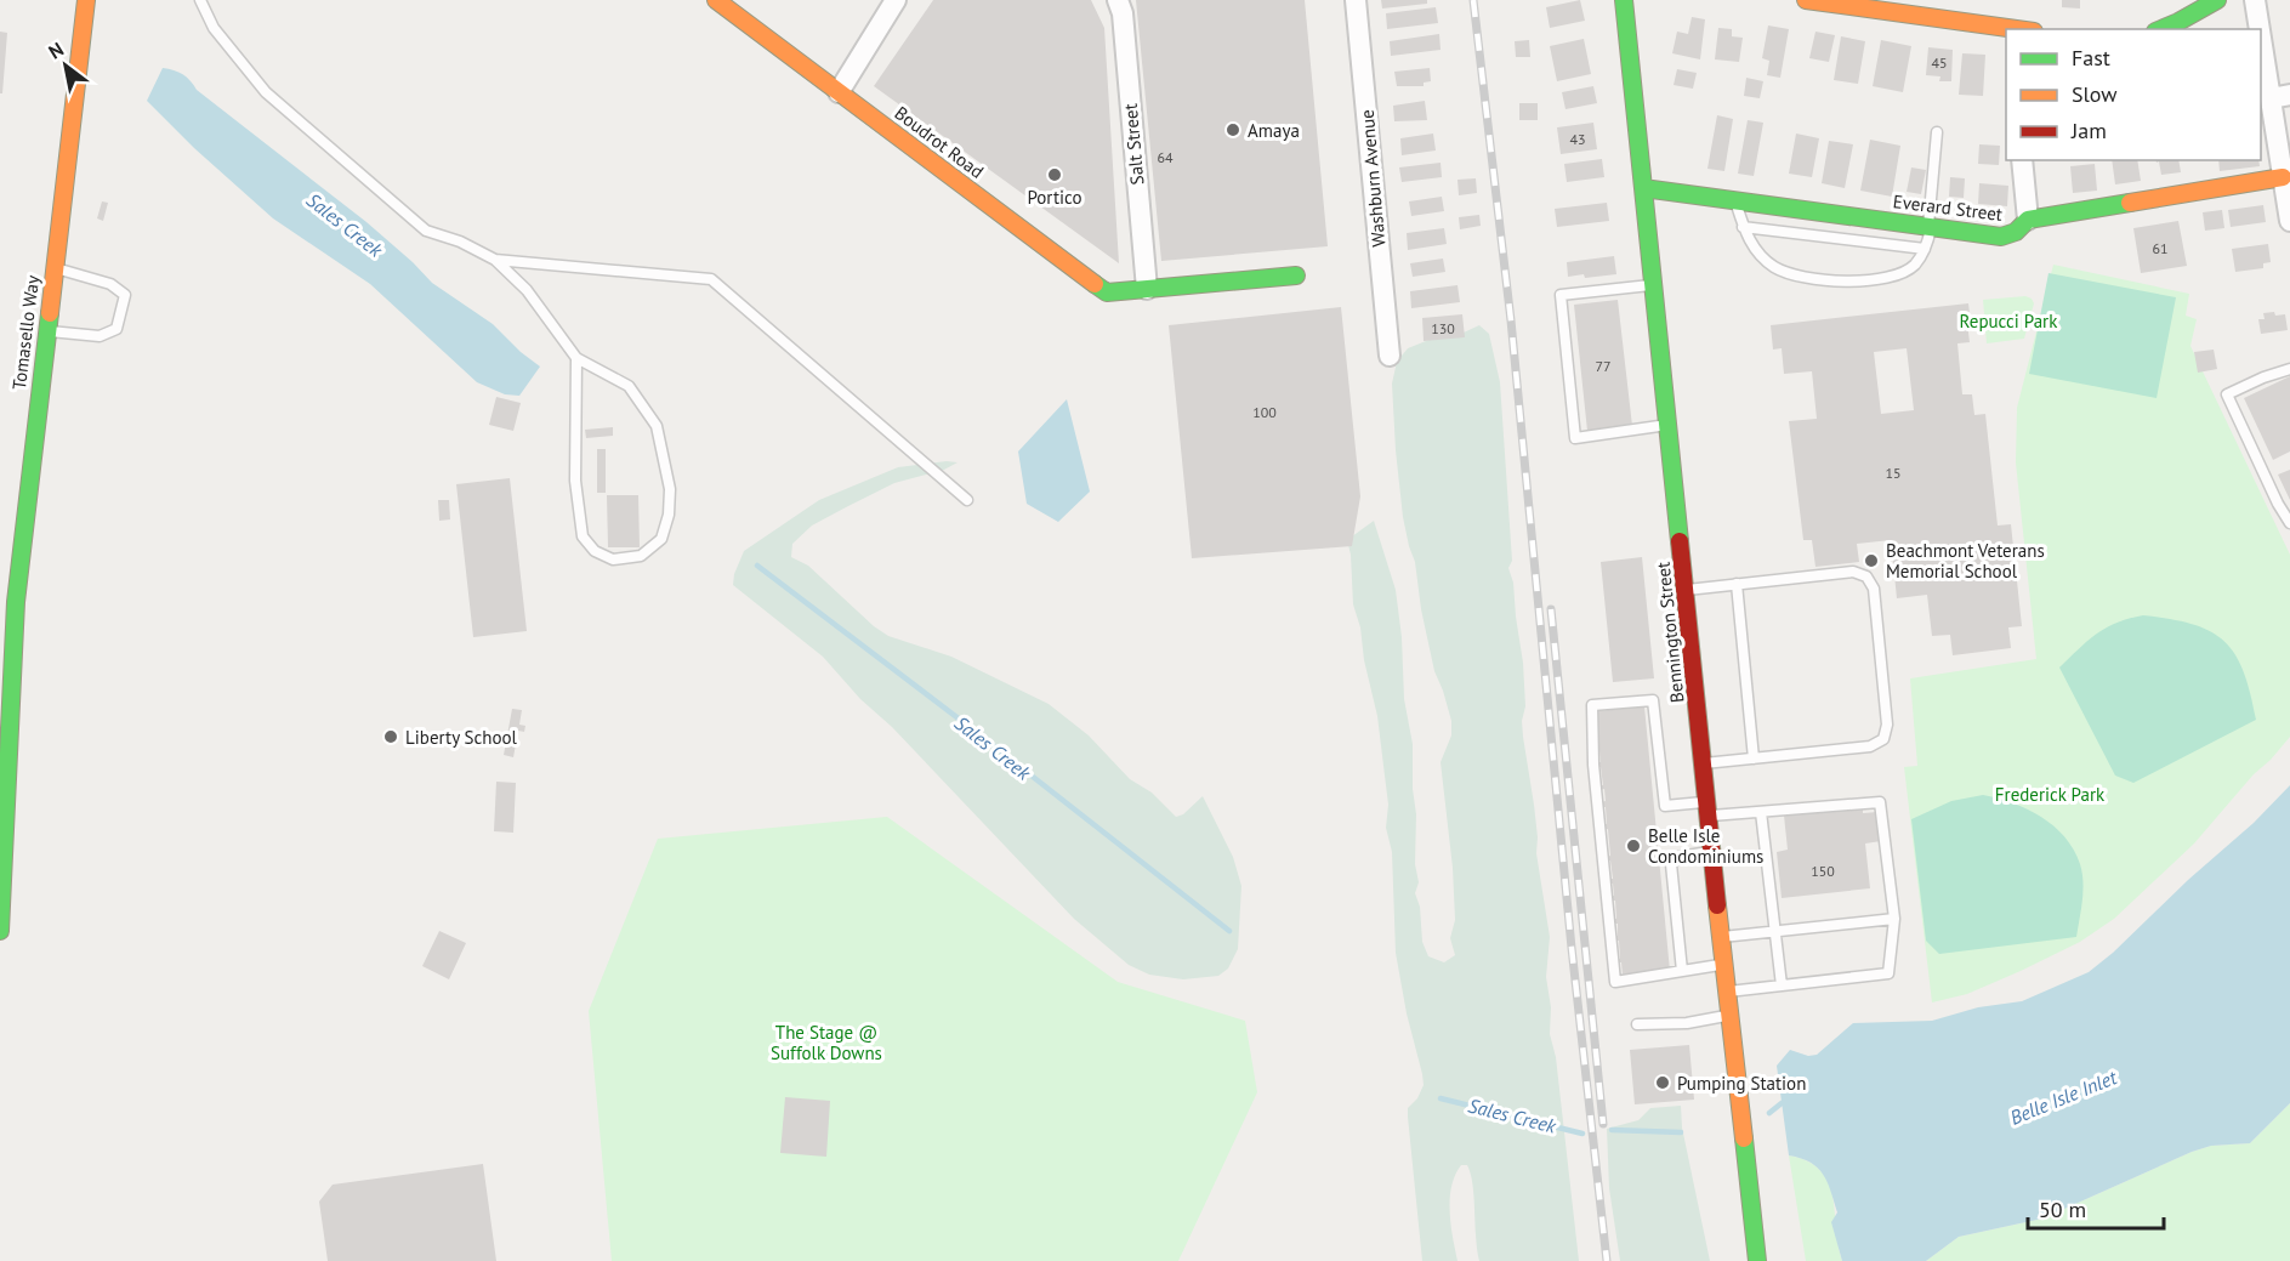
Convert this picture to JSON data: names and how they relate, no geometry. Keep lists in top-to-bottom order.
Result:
{
  "streets": {
    "street": [
      "Boudrot Road",
      "Salt Street",
      "Washburn Avenue",
      "Everard Street",
      "Tomasello Way",
      "Bennington Street"
    ]
  },
  "crossings": [
    ["Boudrot Road", "Salt Street"],
    ["Everard Street", "Bennington Street"]
  ],
  "water": ["Sales Creek", "Belle Isle Inlet"],
  "parks": ["Repucci Park", "Frederick Park", "The Stage @ Suffolk Downs"],
  "places": [
    "Amaya",
    "Portico",
    "Beachmont Veterans Memorial School",
    "Liberty School",
    "Belle Isle Condominiums",
    "Pumping Station"
  ],
  "house_numbers": [
    "45",
    "43",
    "64",
    "61",
    "130",
    "77",
    "100",
    "15",
    "150"
  ],
  "legend": ["Fast", "Slow", "Jam"],
  "scale_bar": "50 m",
  "north": "top left"
}
